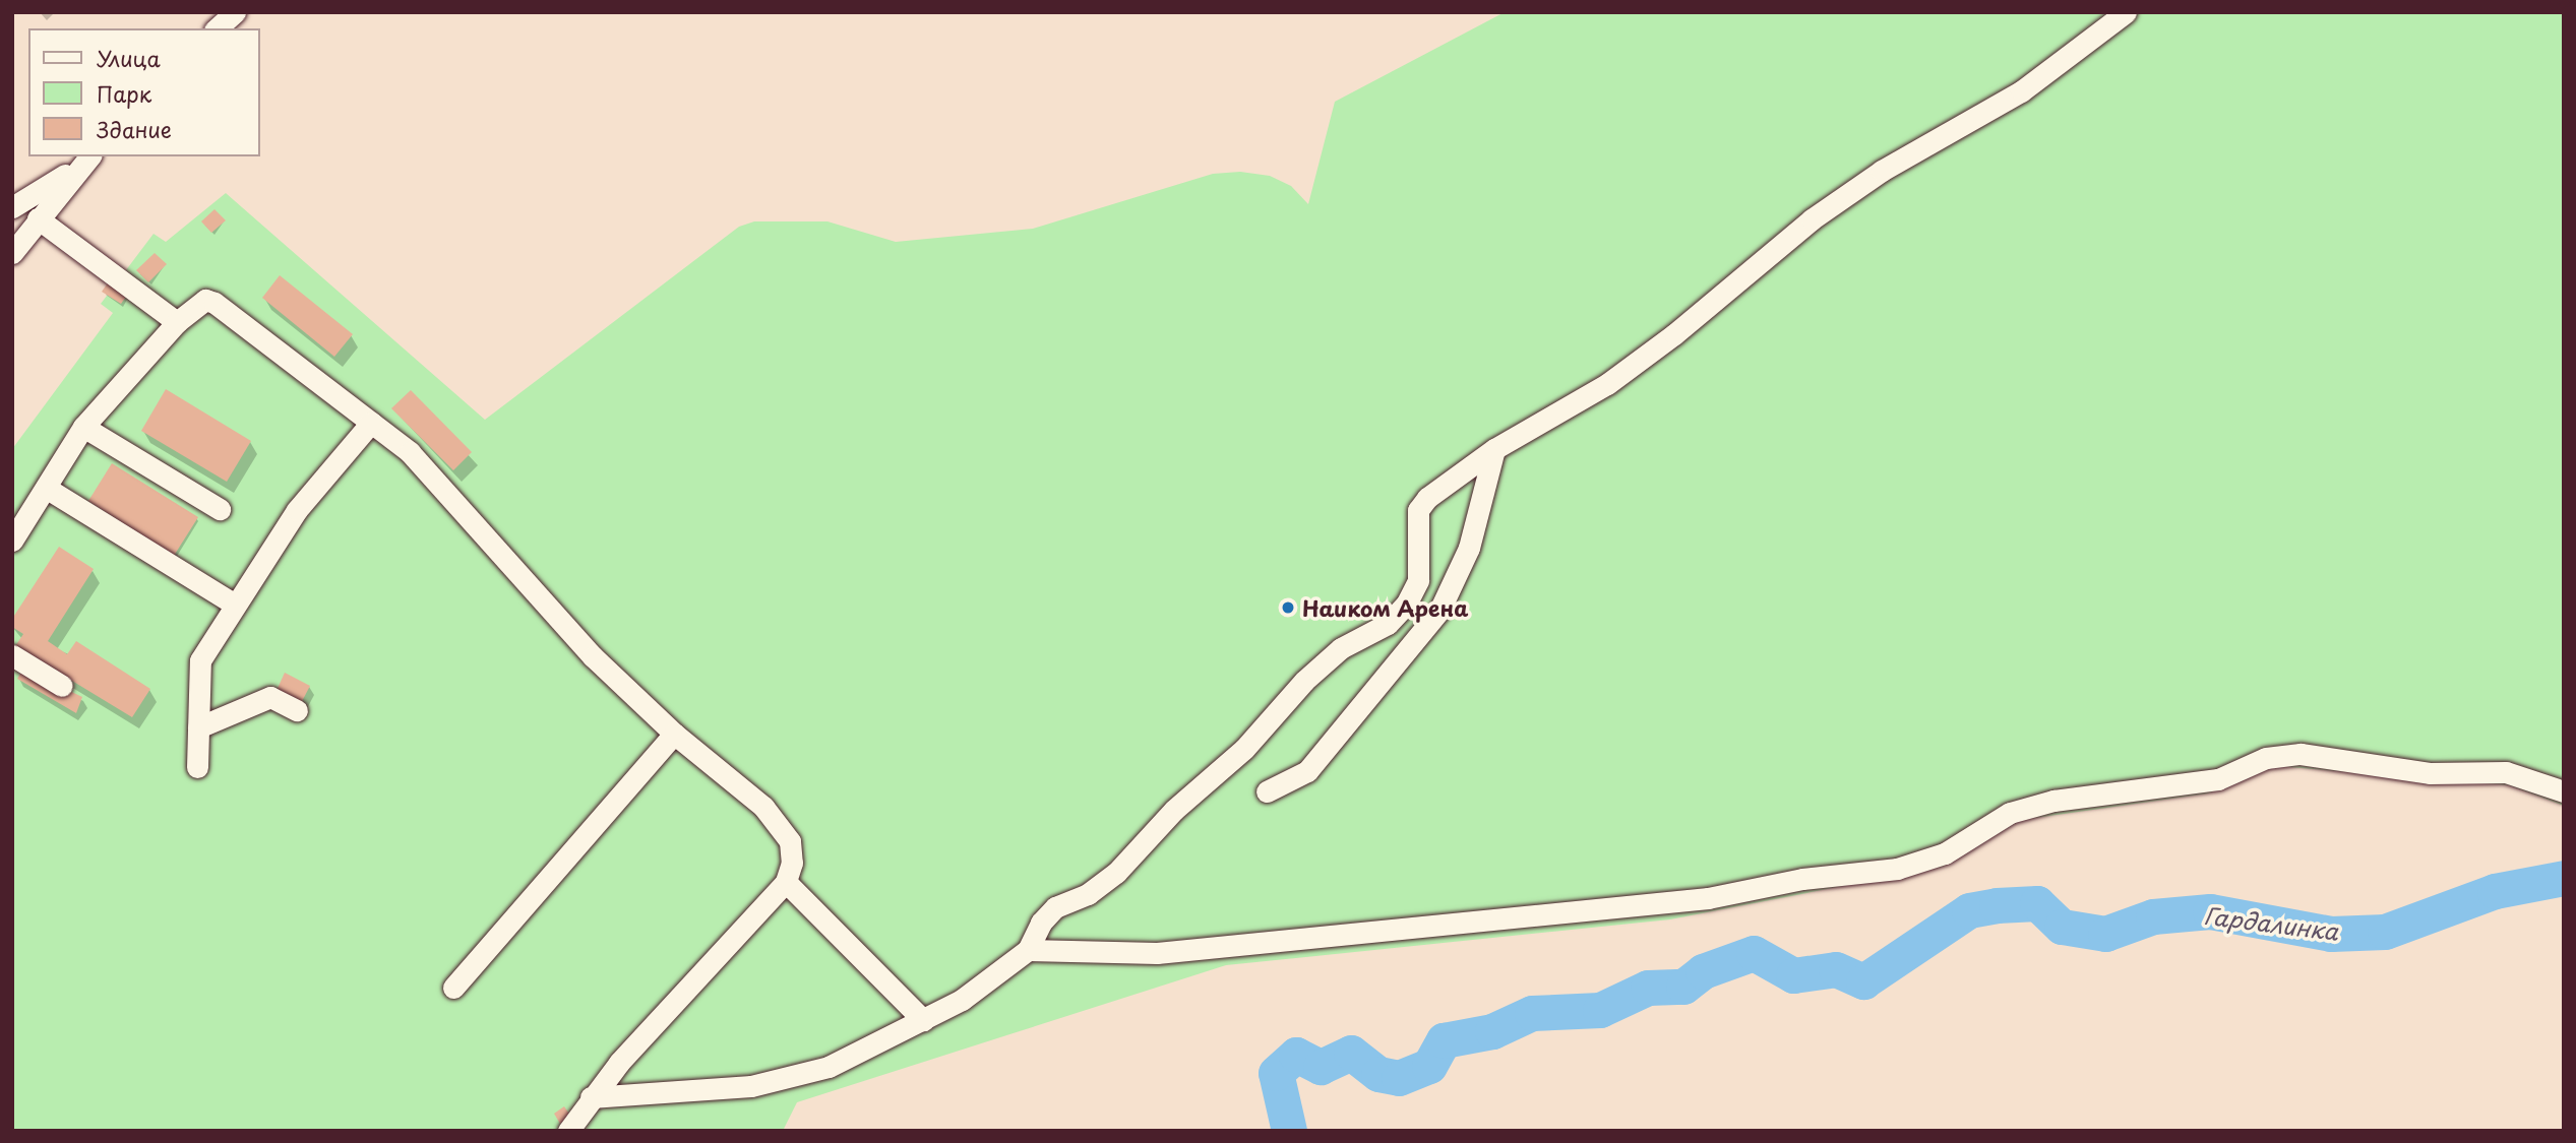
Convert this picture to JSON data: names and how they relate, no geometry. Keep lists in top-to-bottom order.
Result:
{
  "water": ["Гардалинка"],
  "places": ["Наиком Арена"],
  "legend": ["Улица", "Парк", "Здание"]
}
